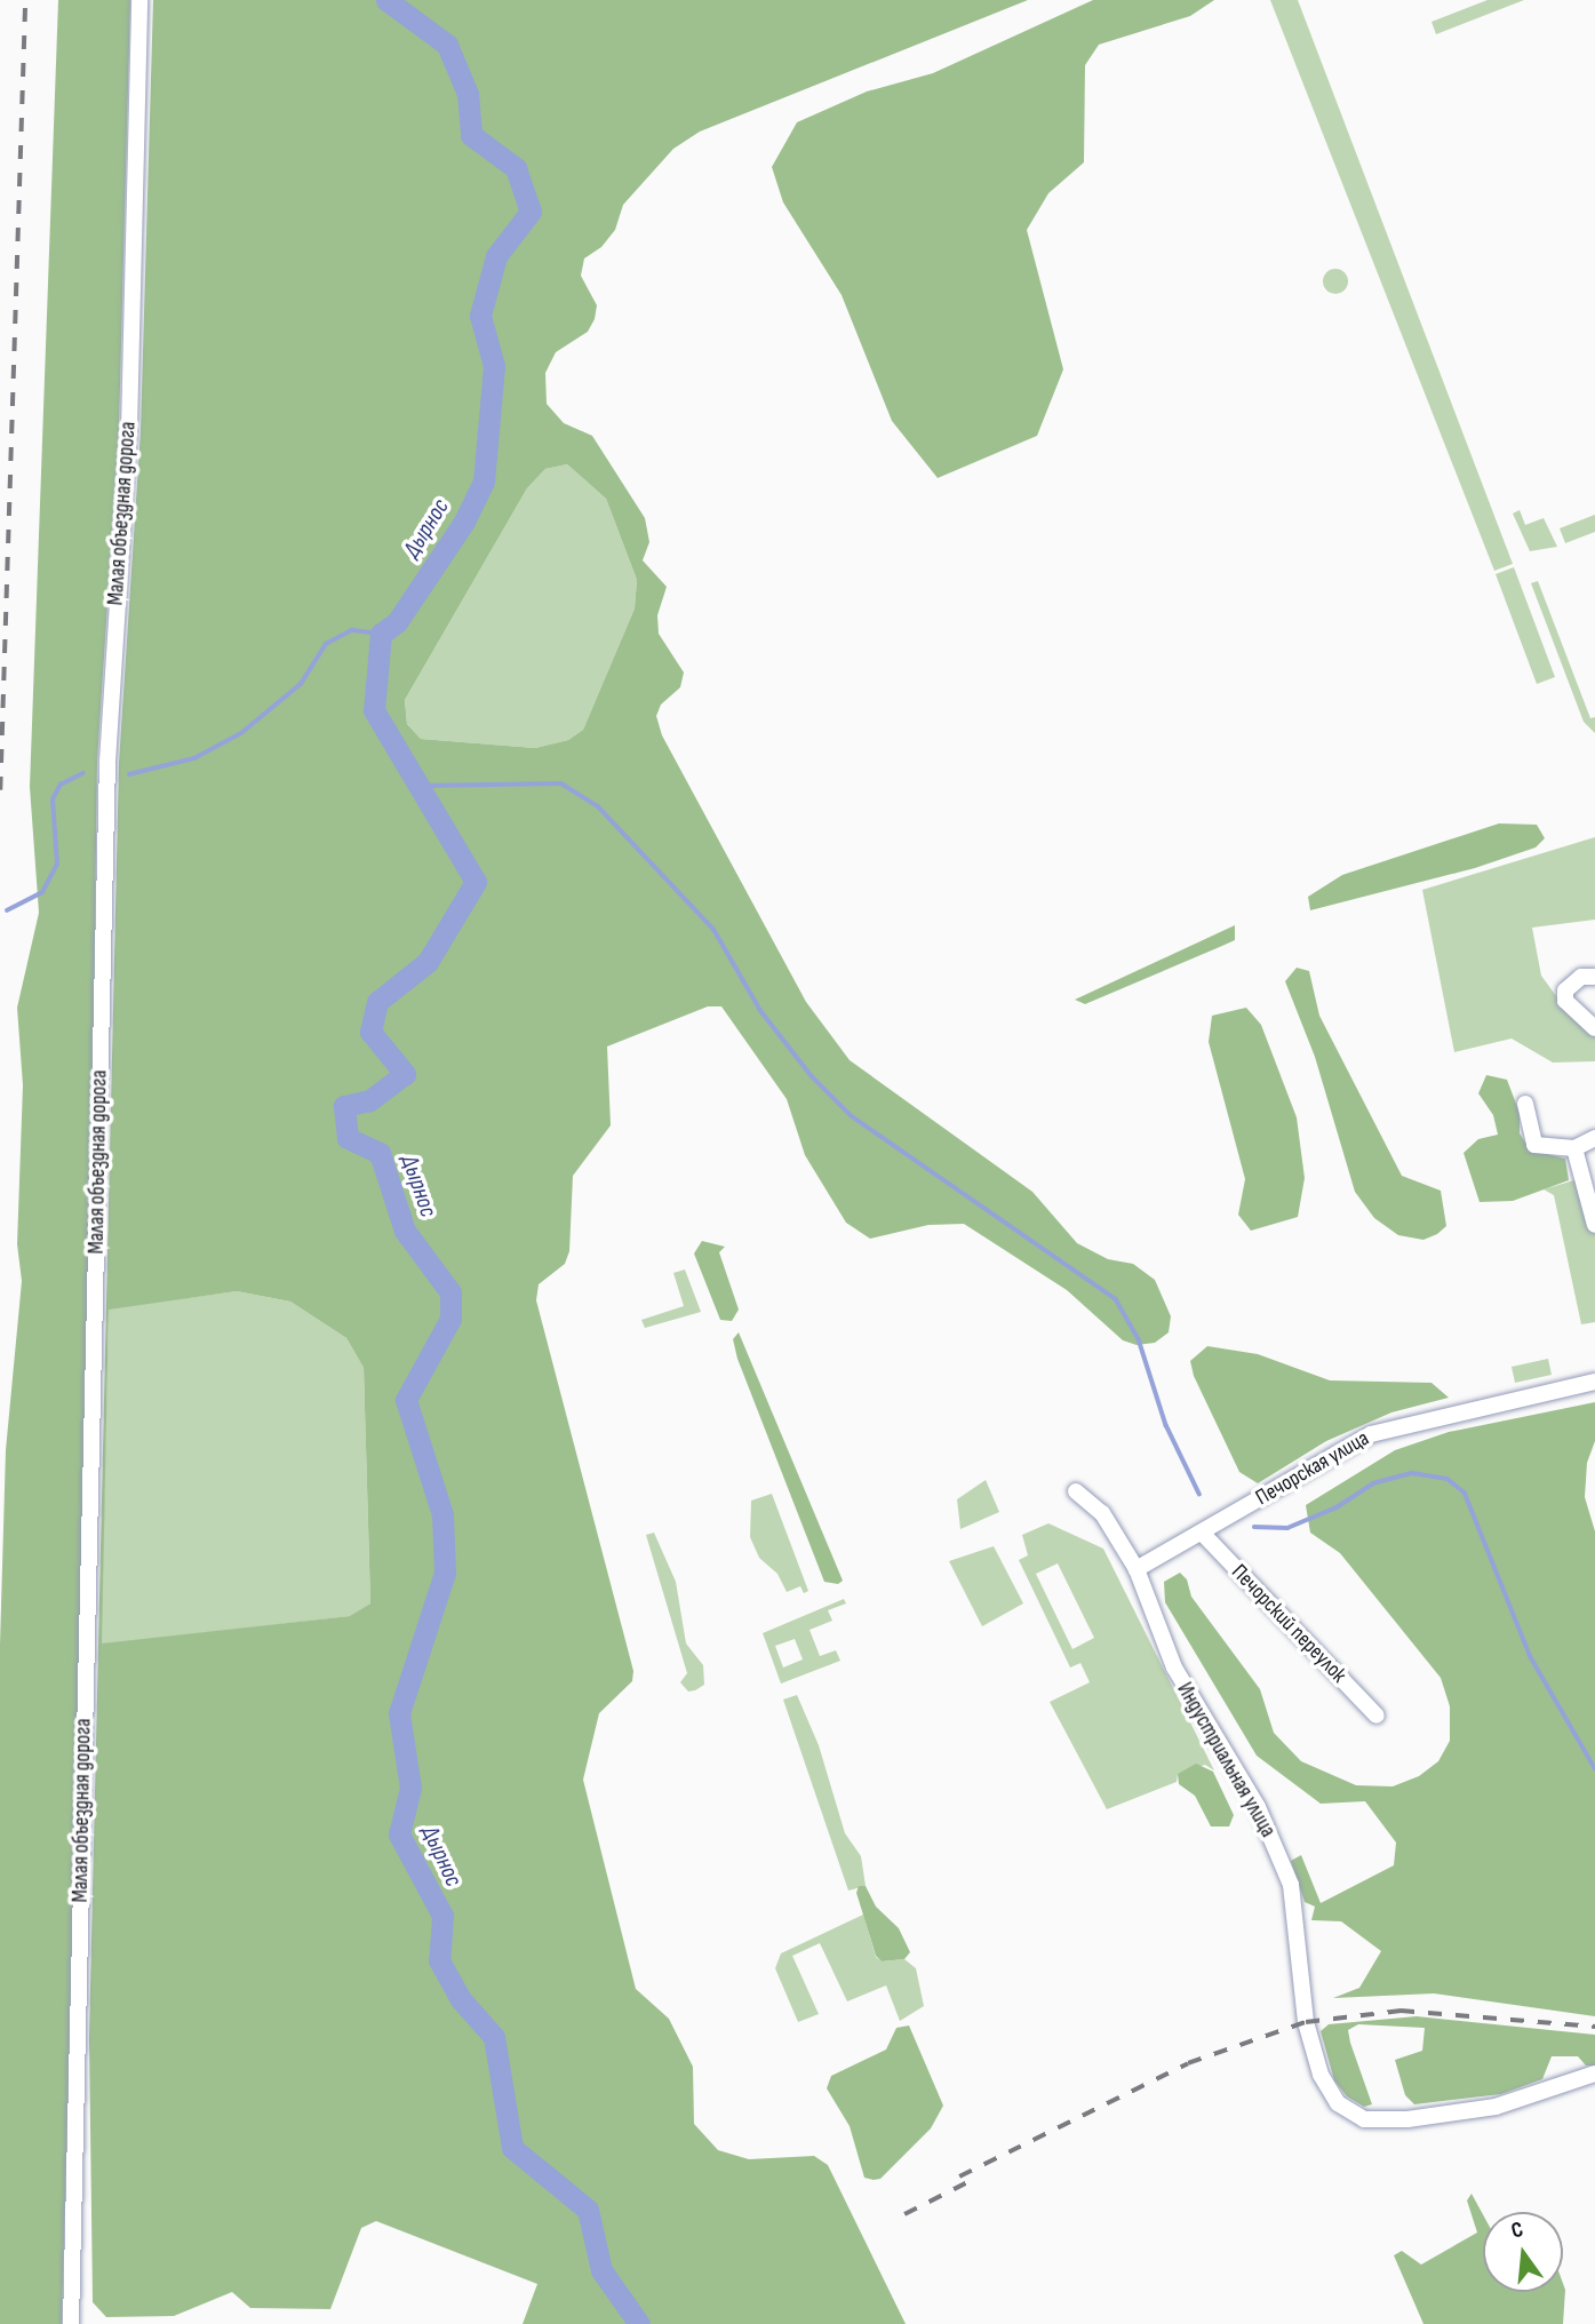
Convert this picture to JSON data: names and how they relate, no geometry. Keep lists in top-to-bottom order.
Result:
{
  "streets": {
    "street": [
      "Малая объездная дорога",
      "Печорская улица",
      "Печорский переулок",
      "Индустриальная улица"
    ]
  },
  "crossings": [
    ["Печорская улица", "Печорский переулок"],
    ["Печорская улица", "Индустриальная улица"]
  ],
  "water": ["Дырнос"],
  "north": "top"
}
